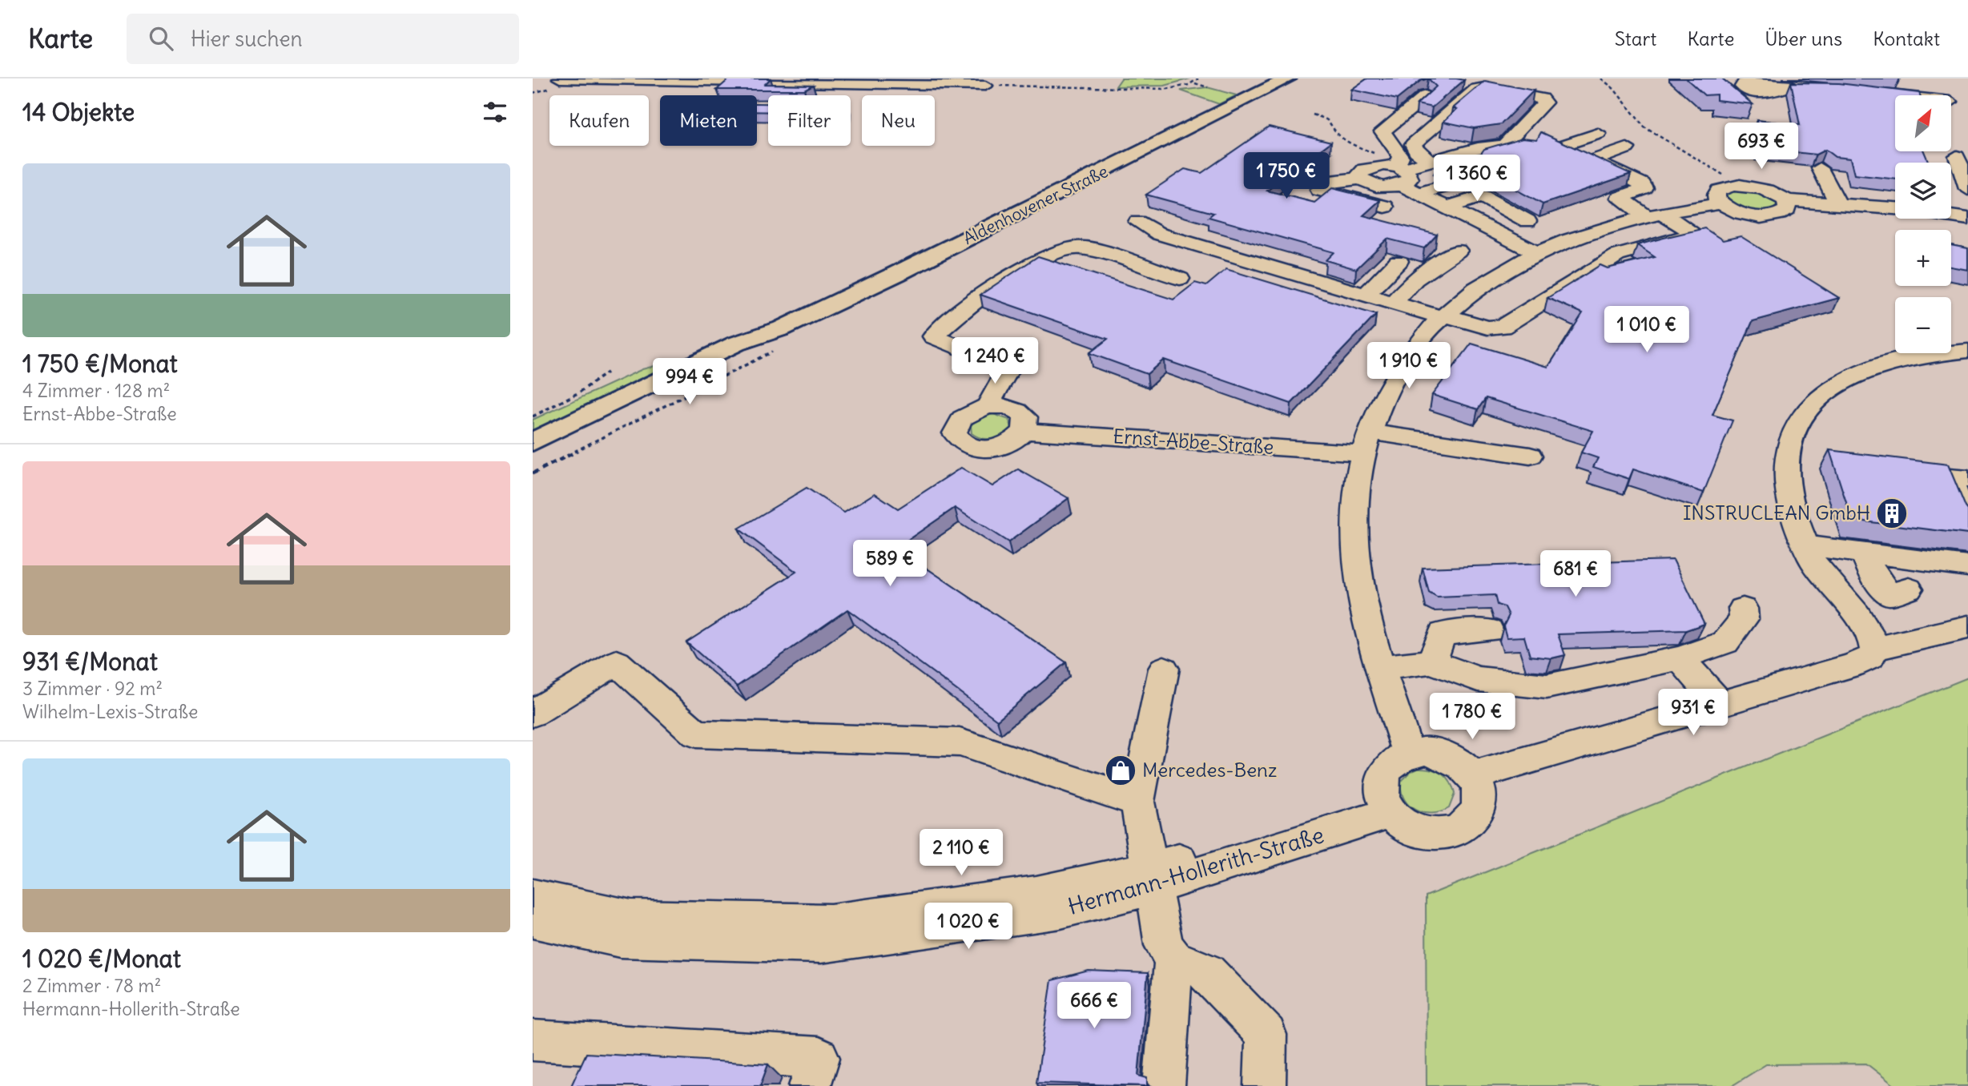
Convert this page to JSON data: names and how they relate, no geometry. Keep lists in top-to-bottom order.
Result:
{
  "streets": {
    "main road": ["Aldenhovener Straße"],
    "street": ["Ernst-Abbe-Straße", "Hermann-Hollerith-Straße"]
  },
  "places": {
    "building": ["INSTRUCLEAN GmbH"],
    "shop": ["Mercedes-Benz"]
  },
  "north": "top right",
  "page": {
    "header": "Karte",
    "search": "Hier suchen",
    "nav": [
      "Start",
      "Karte",
      "Über uns",
      "Kontakt"
    ],
    "heading": "14 Objekte",
    "map_buttons": ["+", "−"],
    "chip": [
      "Kaufen",
      "Mieten",
      "Filter",
      "Neu"
    ],
    "price": [
      "693 €",
      "1 750 €",
      "1 360 €",
      "1 010 €",
      "1 240 €",
      "1 910 €",
      "994 €",
      "589 €",
      "681 €",
      "931 €",
      "1 780 €",
      "2 110 €",
      "1 020 €",
      "666 €"
    ],
    "list": [
      {
        "name": "1 750 €/Monat",
        "note": "4 Zimmer · 128 m² · Ernst-Abbe-Straße"
      },
      {
        "name": "931 €/Monat",
        "note": "3 Zimmer · 92 m² · Wilhelm-Lexis-Straße"
      },
      {
        "name": "1 020 €/Monat",
        "note": "2 Zimmer · 78 m² · Hermann-Hollerith-Straße"
      }
    ]
  }
}
